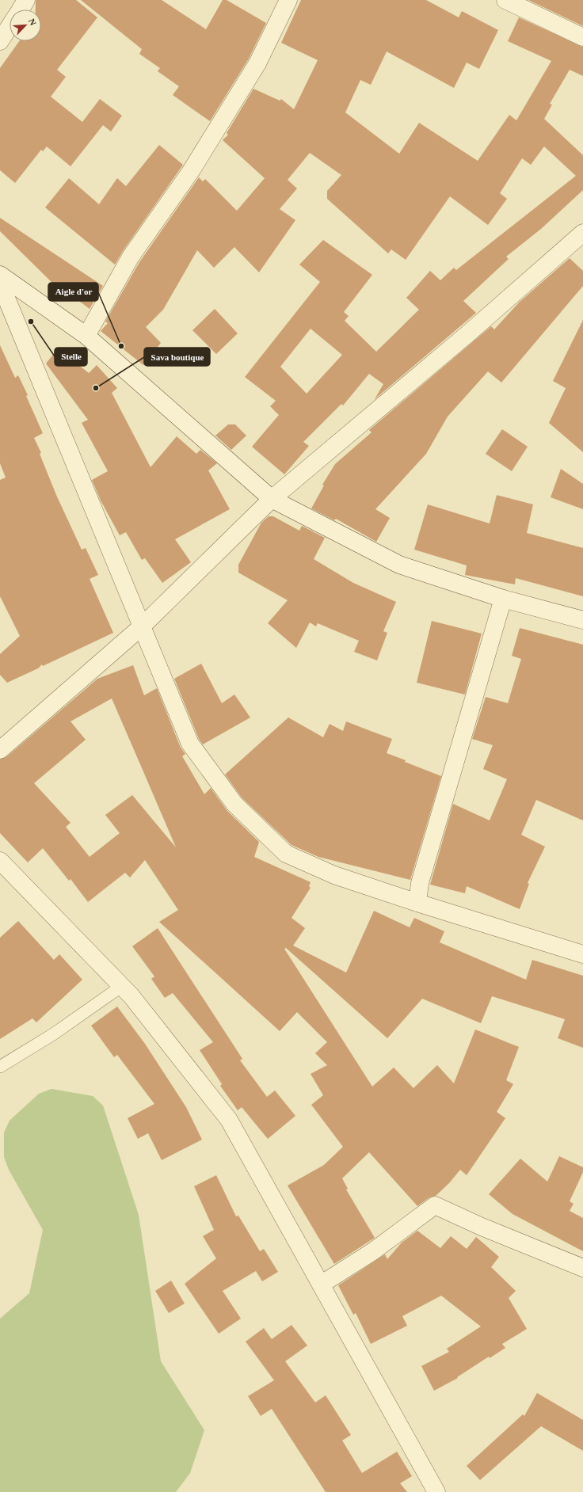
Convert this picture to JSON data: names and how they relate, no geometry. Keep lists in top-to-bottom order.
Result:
{
  "places": ["Stelle", "Aigle d'or", "Sava boutique"],
  "north": "top right"
}
